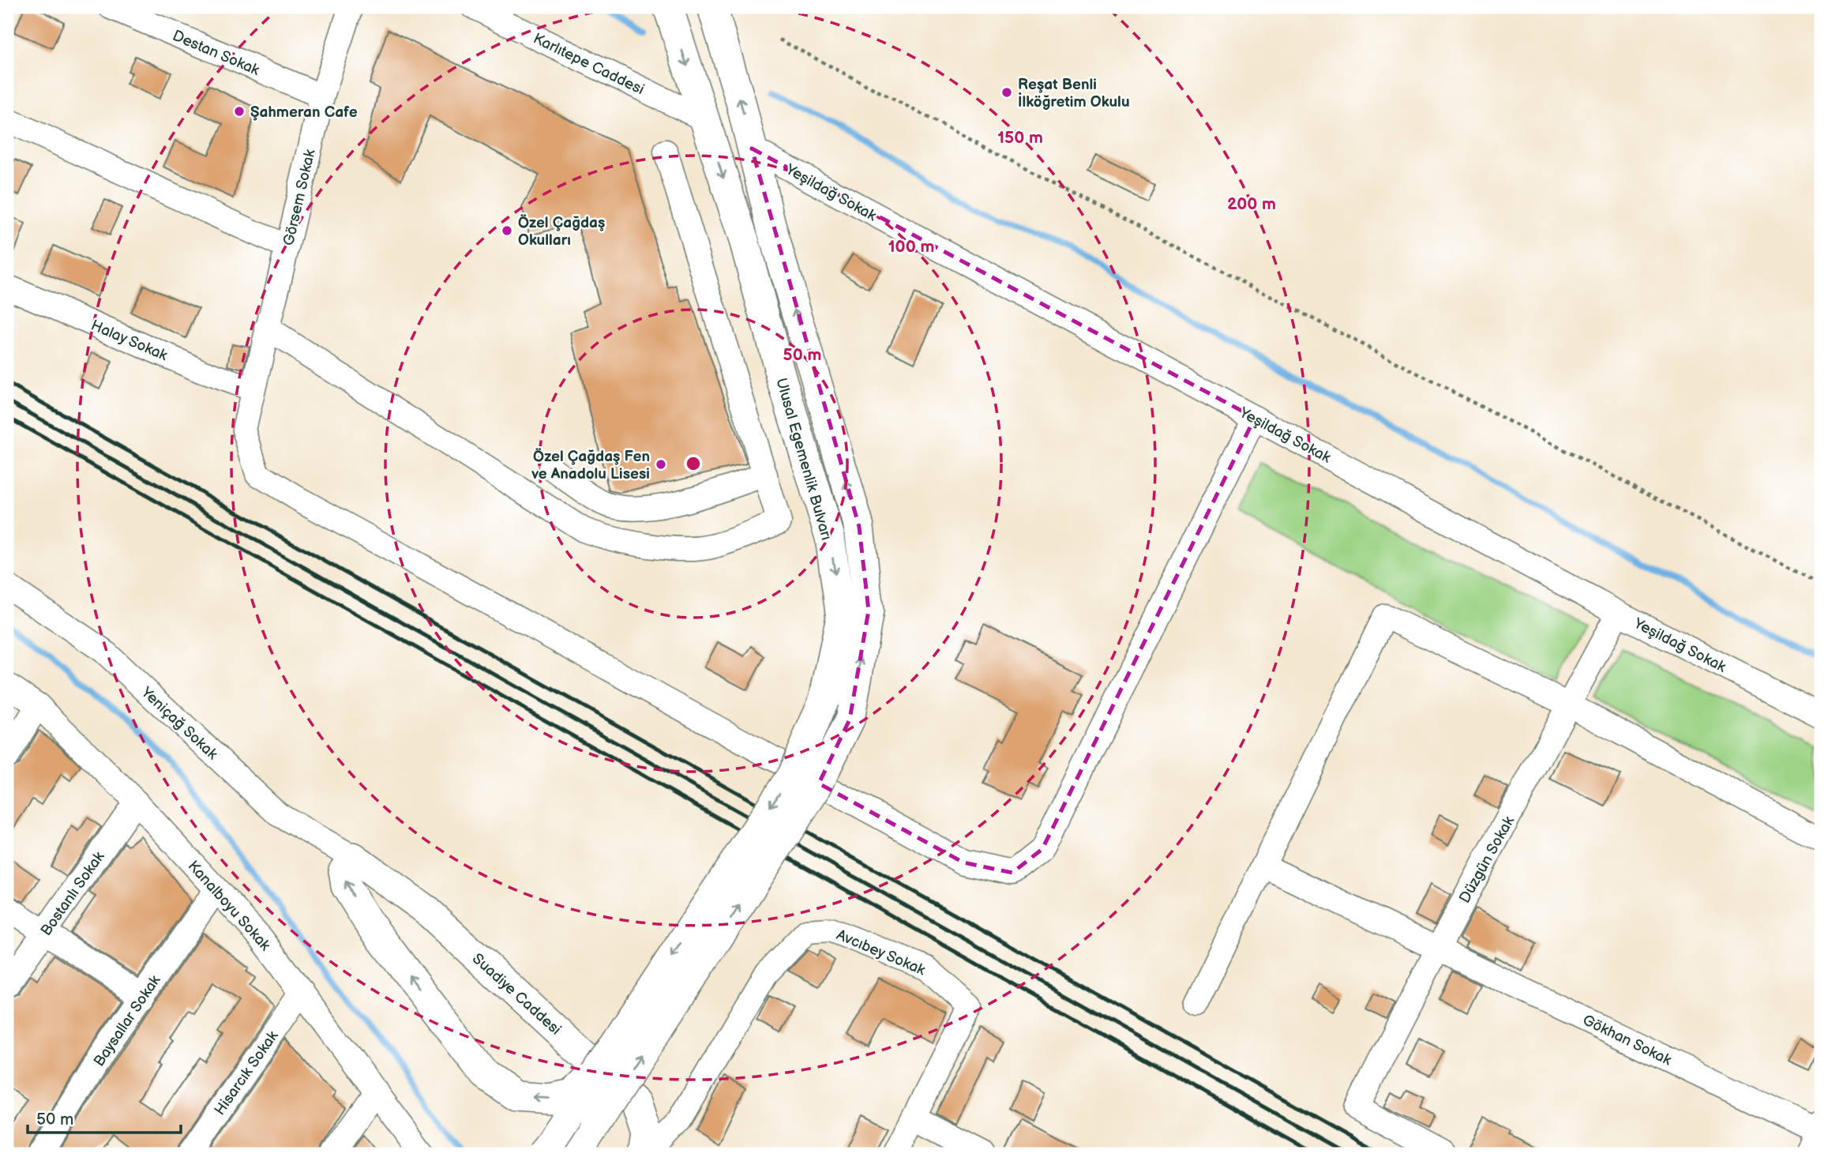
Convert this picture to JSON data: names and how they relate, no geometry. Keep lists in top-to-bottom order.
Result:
{
  "streets": {
    "main road": ["Ulusal Egemenlik Bulvarı", "Suadiye Caddesi"],
    "street": [
      "Destan Sokak",
      "Karlıtepe Caddesi",
      "Yeşildağ Sokak",
      "Görsem Sokak",
      "Halay Sokak",
      "Yeniçağ Sokak",
      "Düzgün Sokak",
      "Bostanlı Sokak",
      "Kanalboyu Sokak",
      "Avcıbey Sokak",
      "Baysallar Sokak",
      "Gökhan Sokak",
      "Hisarcık Sokak"
    ]
  },
  "crossings": [
    ["Destan Sokak", "Görsem Sokak"],
    ["Karlıtepe Caddesi", "Ulusal Egemenlik Bulvarı"],
    ["Yeşildağ Sokak", "Görsem Sokak"],
    ["Yeşildağ Sokak", "Düzgün Sokak"],
    ["Görsem Sokak", "Halay Sokak"],
    ["Yeniçağ Sokak", "Suadiye Caddesi"],
    ["Düzgün Sokak", "Gökhan Sokak"],
    ["Bostanlı Sokak", "Kanalboyu Sokak"],
    ["Kanalboyu Sokak", "Baysallar Sokak"],
    ["Kanalboyu Sokak", "Hisarcık Sokak"]
  ],
  "places": [
    "Reşat Benli İlköğretim Okulu",
    "Şahmeran Cafe",
    "Özel Çağdaş Okulları",
    "Özel Çağdaş Fen ve Anadolu Lisesi"
  ],
  "scale_bar": "50 m",
  "rings": [
    "150 m",
    "200 m",
    "100 m",
    "50 m"
  ]
}
